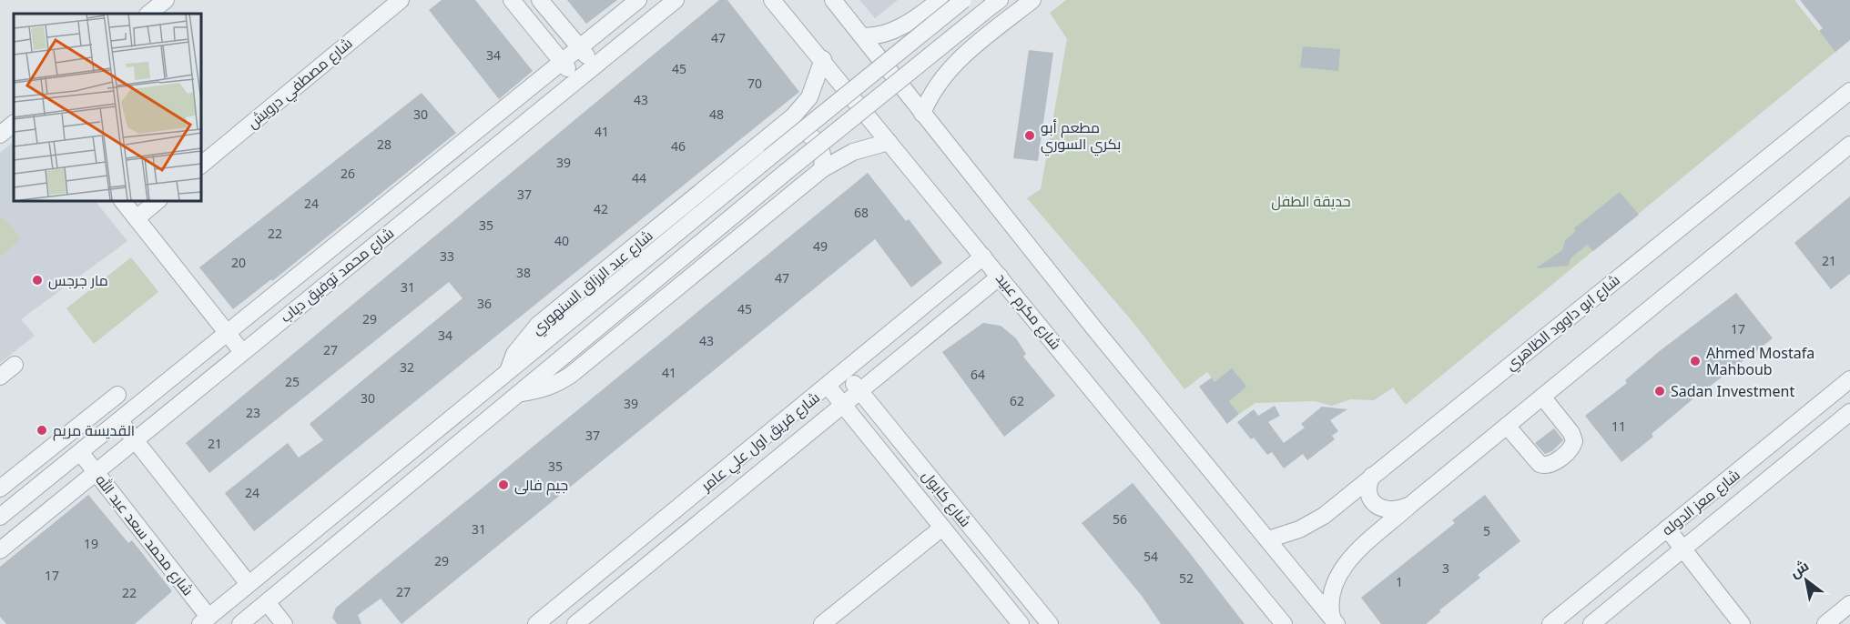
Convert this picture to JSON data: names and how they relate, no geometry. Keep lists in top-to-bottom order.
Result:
{
  "streets": {
    "street": [
      "شارع مصطفي درويش",
      "شارع محمد توفيق دياب",
      "شارع عبد الرزاق السنهوري",
      "شارع مكرم عبيد",
      "شارع ابو داوود الظاهري",
      "شارع فريق اول علي عامر",
      "شارع كابول",
      "شارع معز الدوله",
      "شارع محمد سعد عبد الله"
    ]
  },
  "crossings": [
    ["شارع محمد توفيق دياب", "شارع محمد سعد عبد الله"],
    ["شارع عبد الرزاق السنهوري", "شارع مكرم عبيد"],
    ["شارع عبد الرزاق السنهوري", "شارع محمد سعد عبد الله"],
    ["شارع مكرم عبيد", "شارع فريق اول علي عامر"],
    ["شارع فريق اول علي عامر", "شارع كابول"]
  ],
  "parks": ["حديقة الطفل"],
  "places": [
    "مطعم أبو بكري السوري",
    "مار جرجس",
    "Ahmed Mostafa Mahboub",
    "Sadan Investment",
    "القديسة مريم",
    "جيم فالى"
  ],
  "house_numbers": [
    "47",
    "34",
    "45",
    "70",
    "43",
    "30",
    "48",
    "41",
    "28",
    "46",
    "39",
    "26",
    "44",
    "37",
    "24",
    "42",
    "68",
    "35",
    "22",
    "40",
    "49",
    "33",
    "21",
    "20",
    "38",
    "47",
    "31",
    "36",
    "45",
    "29",
    "17",
    "34",
    "43",
    "27",
    "32",
    "41",
    "64",
    "25",
    "30",
    "62",
    "39",
    "23",
    "11",
    "37",
    "21",
    "35",
    "24",
    "56",
    "31",
    "5",
    "19",
    "54",
    "29",
    "3",
    "17",
    "52",
    "1",
    "27",
    "22"
  ],
  "north": "top left"
}
